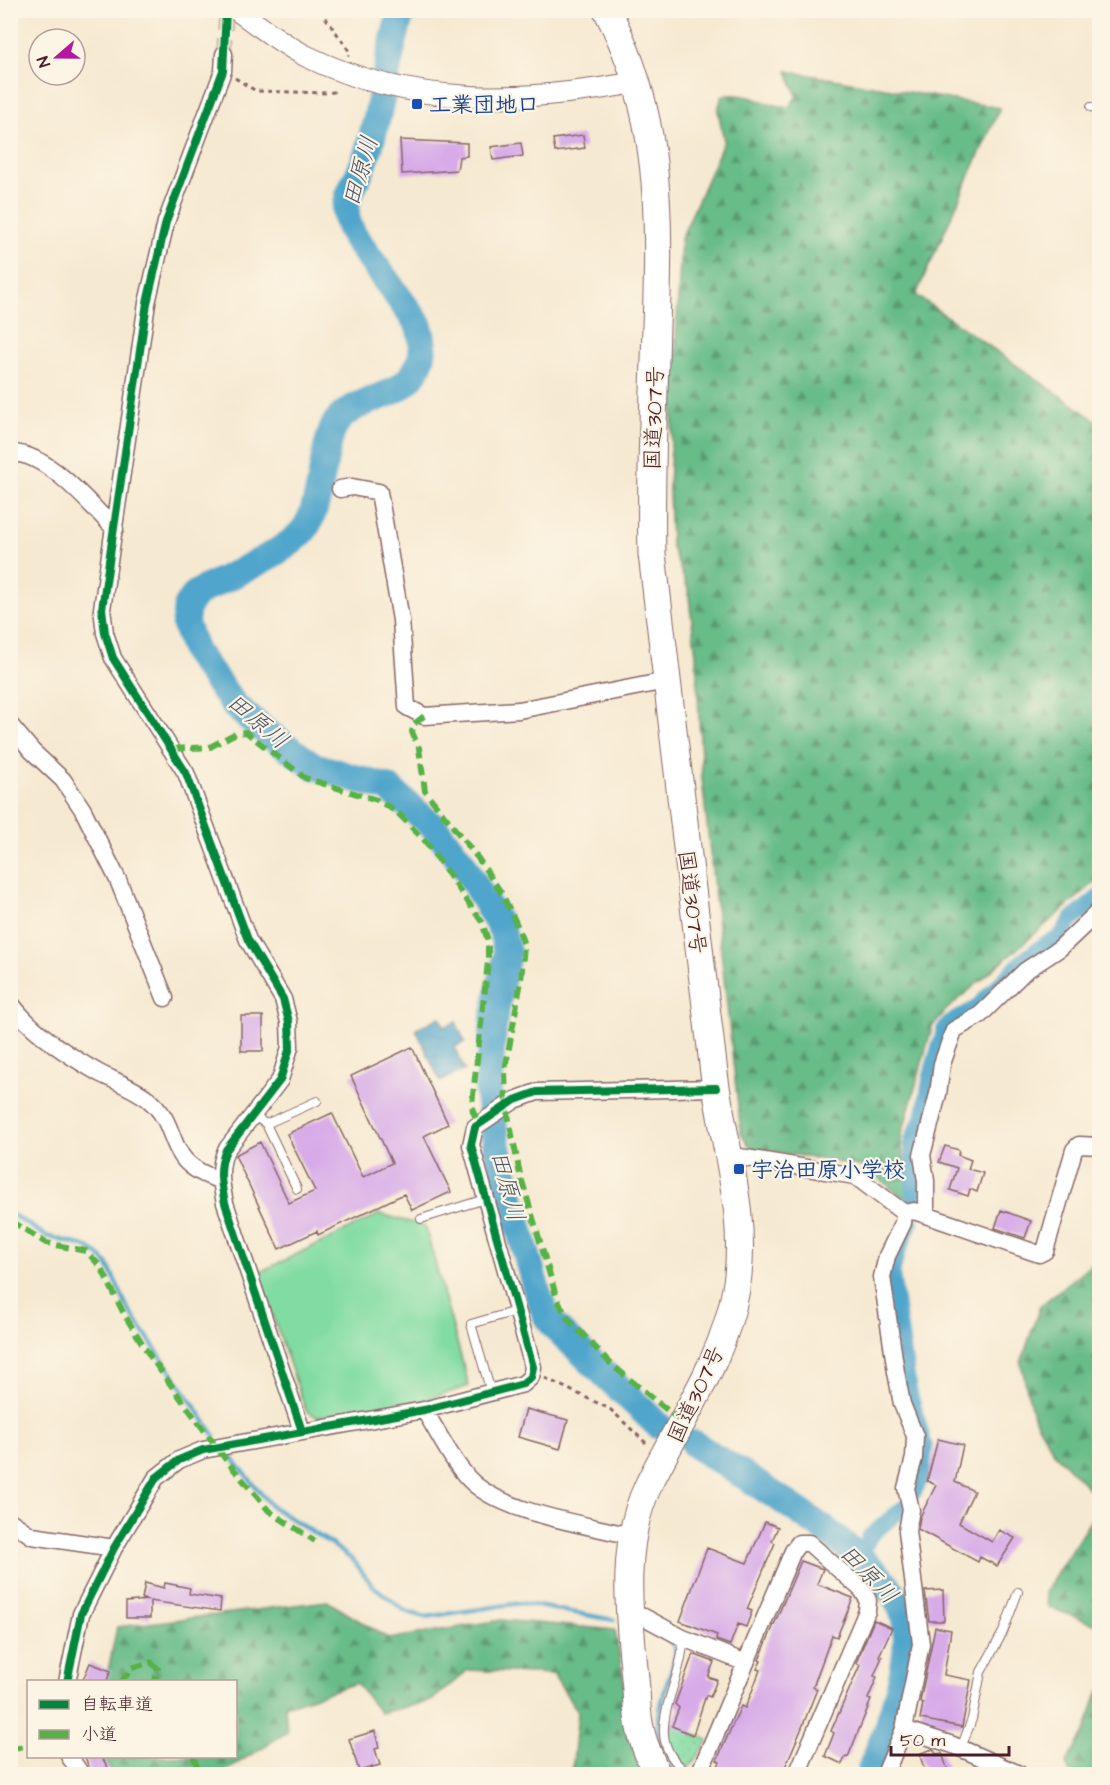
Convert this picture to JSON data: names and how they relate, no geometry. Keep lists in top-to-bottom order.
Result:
{
  "streets": {
    "highway": ["国道307号"]
  },
  "water": ["田原川"],
  "places": {
    "transit": ["工業団地口", "宇治田原小学校"]
  },
  "legend": ["自転車道", "小道"],
  "scale_bar": "50 m",
  "north": "left"
}
